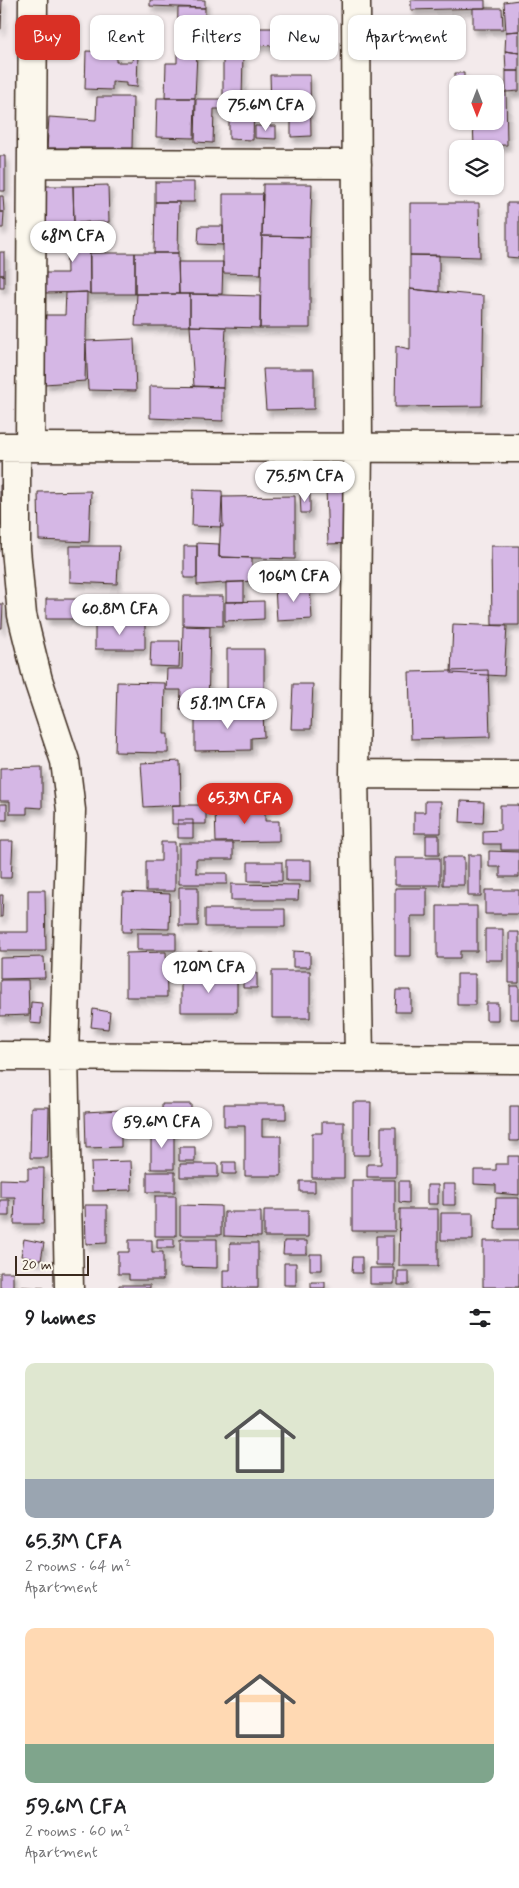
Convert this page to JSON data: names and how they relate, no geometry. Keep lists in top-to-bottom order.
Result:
{
  "scale_bar": "20 m",
  "north": "bottom",
  "page": {
    "chip": [
      "Buy",
      "Rent",
      "Filters",
      "New",
      "Apartment"
    ],
    "price": [
      "75.6M CFA",
      "68M CFA",
      "75.5M CFA",
      "106M CFA",
      "60.8M CFA",
      "58.1M CFA",
      "65.3M CFA",
      "120M CFA",
      "59.6M CFA"
    ],
    "scale": "20 m",
    "heading": "9 homes",
    "list": [
      {
        "name": "65.3M CFA",
        "note": "2 rooms · 64 m² · Apartment"
      },
      {
        "name": "59.6M CFA",
        "note": "2 rooms · 60 m² · Apartment"
      }
    ]
  }
}
